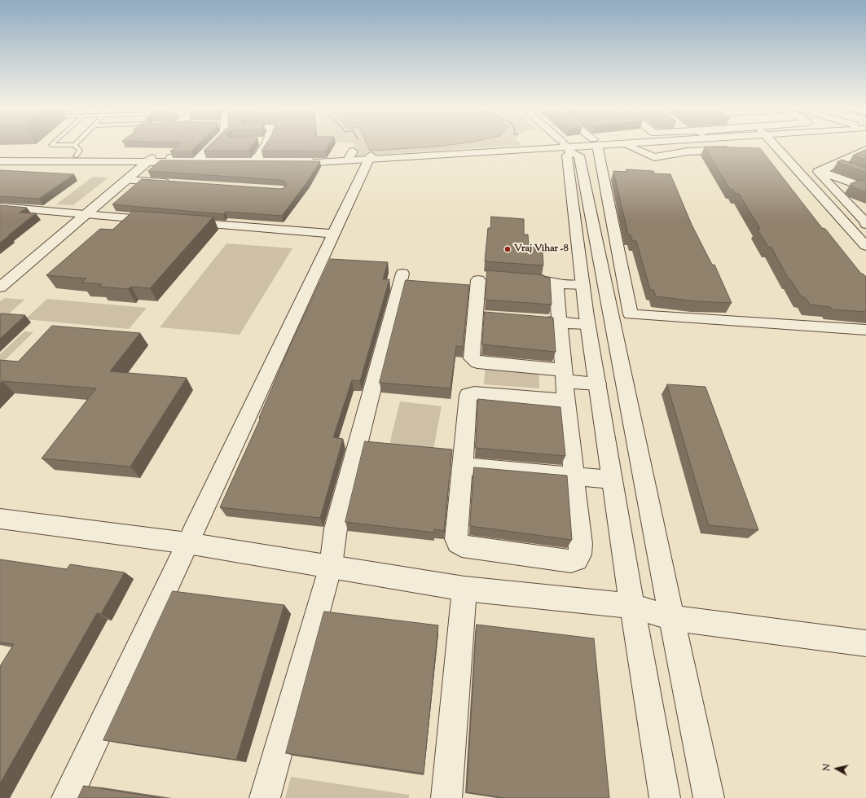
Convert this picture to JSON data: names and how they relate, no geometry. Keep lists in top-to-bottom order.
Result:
{
  "places": ["Vraj Vihar -8"],
  "north": "left"
}
